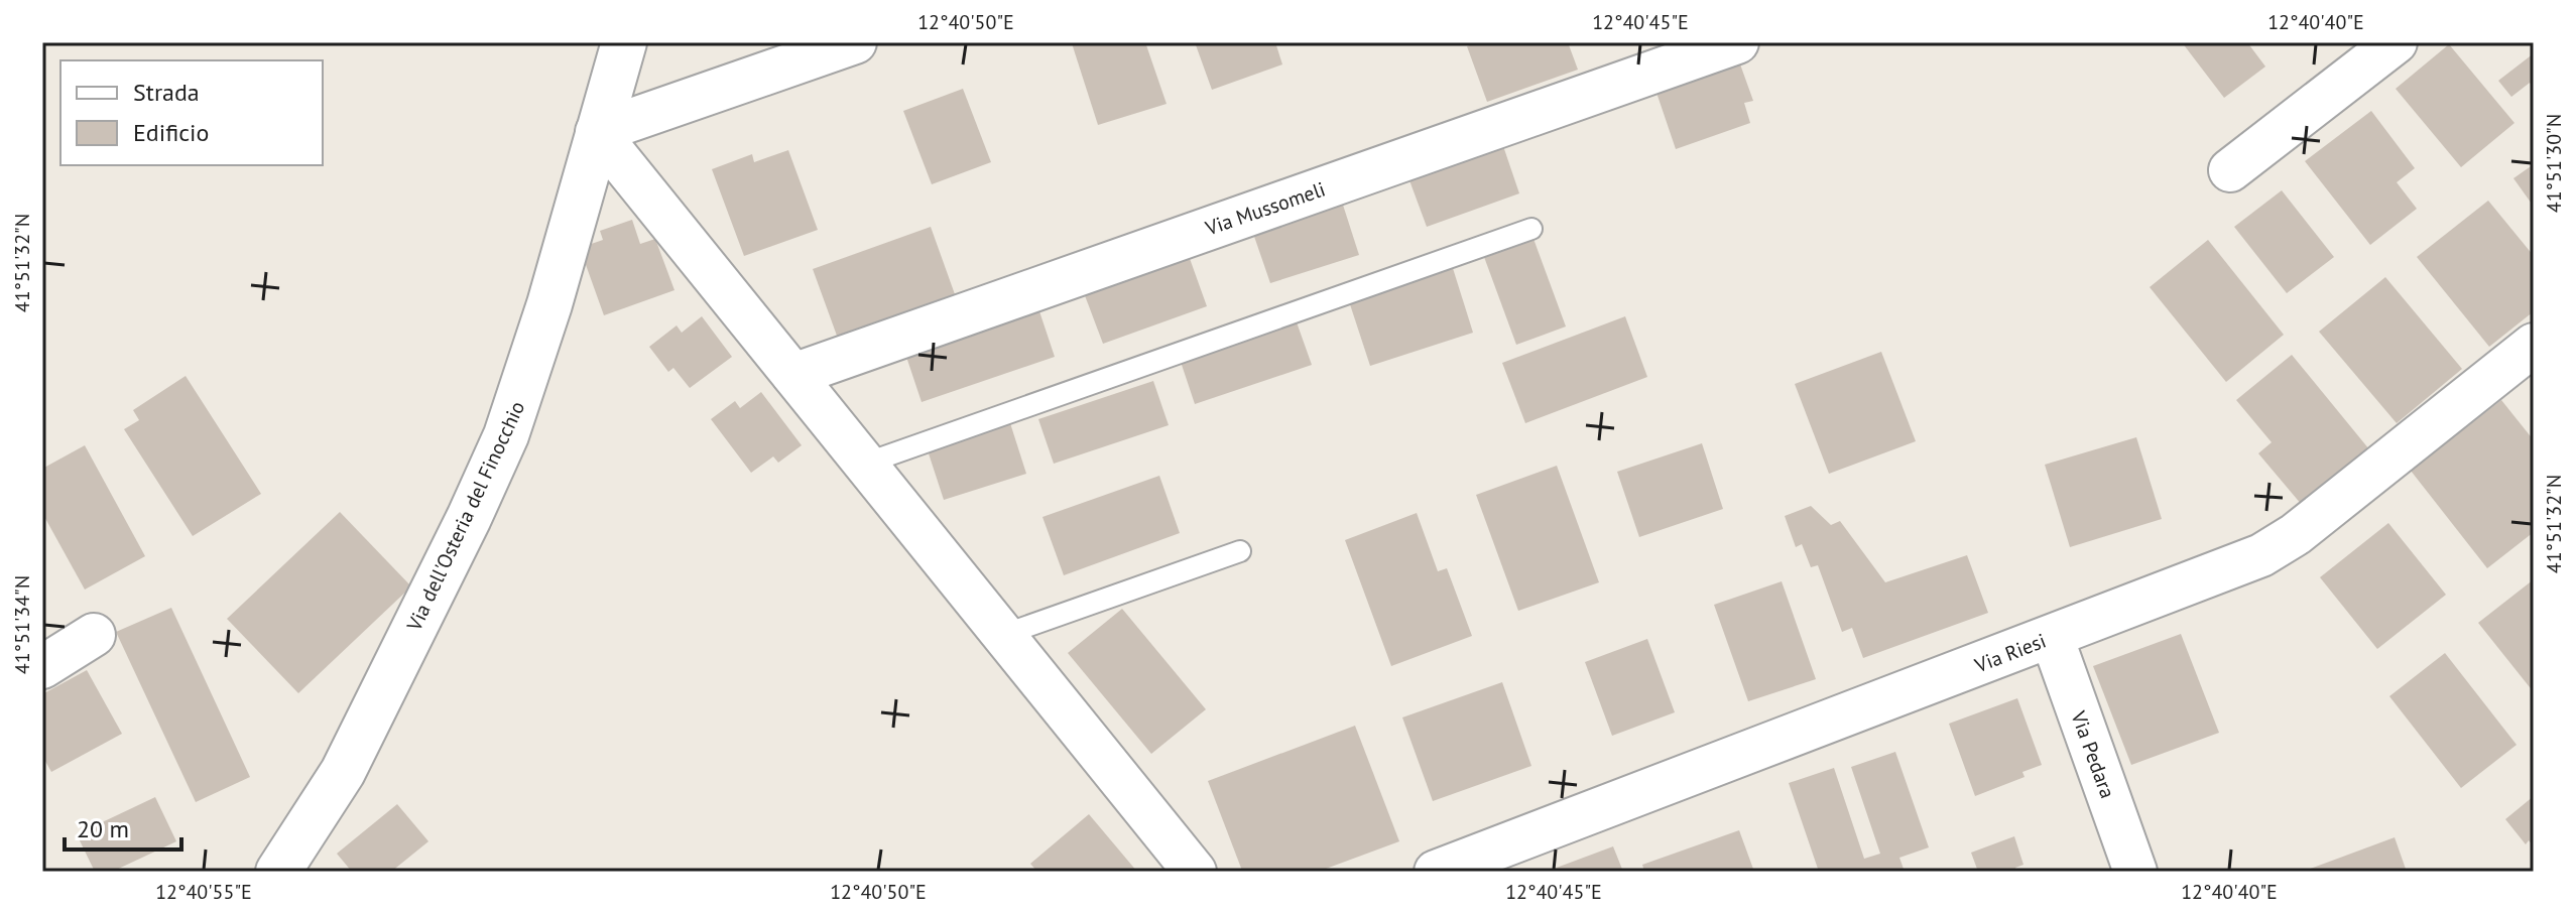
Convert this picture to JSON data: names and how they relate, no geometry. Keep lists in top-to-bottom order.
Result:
{
  "streets": {
    "street": [
      "Via Mussomeli",
      "Via dell'Osteria del Finocchio",
      "Via Riesi",
      "Via Pedara"
    ]
  },
  "crossings": [
    ["Via Riesi", "Via Pedara"]
  ],
  "legend": ["Strada", "Edificio"],
  "scale_bar": "20 m",
  "coordinates": [
    "12°40'50\"E",
    "12°40'45\"E",
    "12°40'40\"E",
    "41°51'30\"N",
    "41°51'32\"N",
    "41°51'34\"N",
    "12°40'55\"E"
  ]
}
